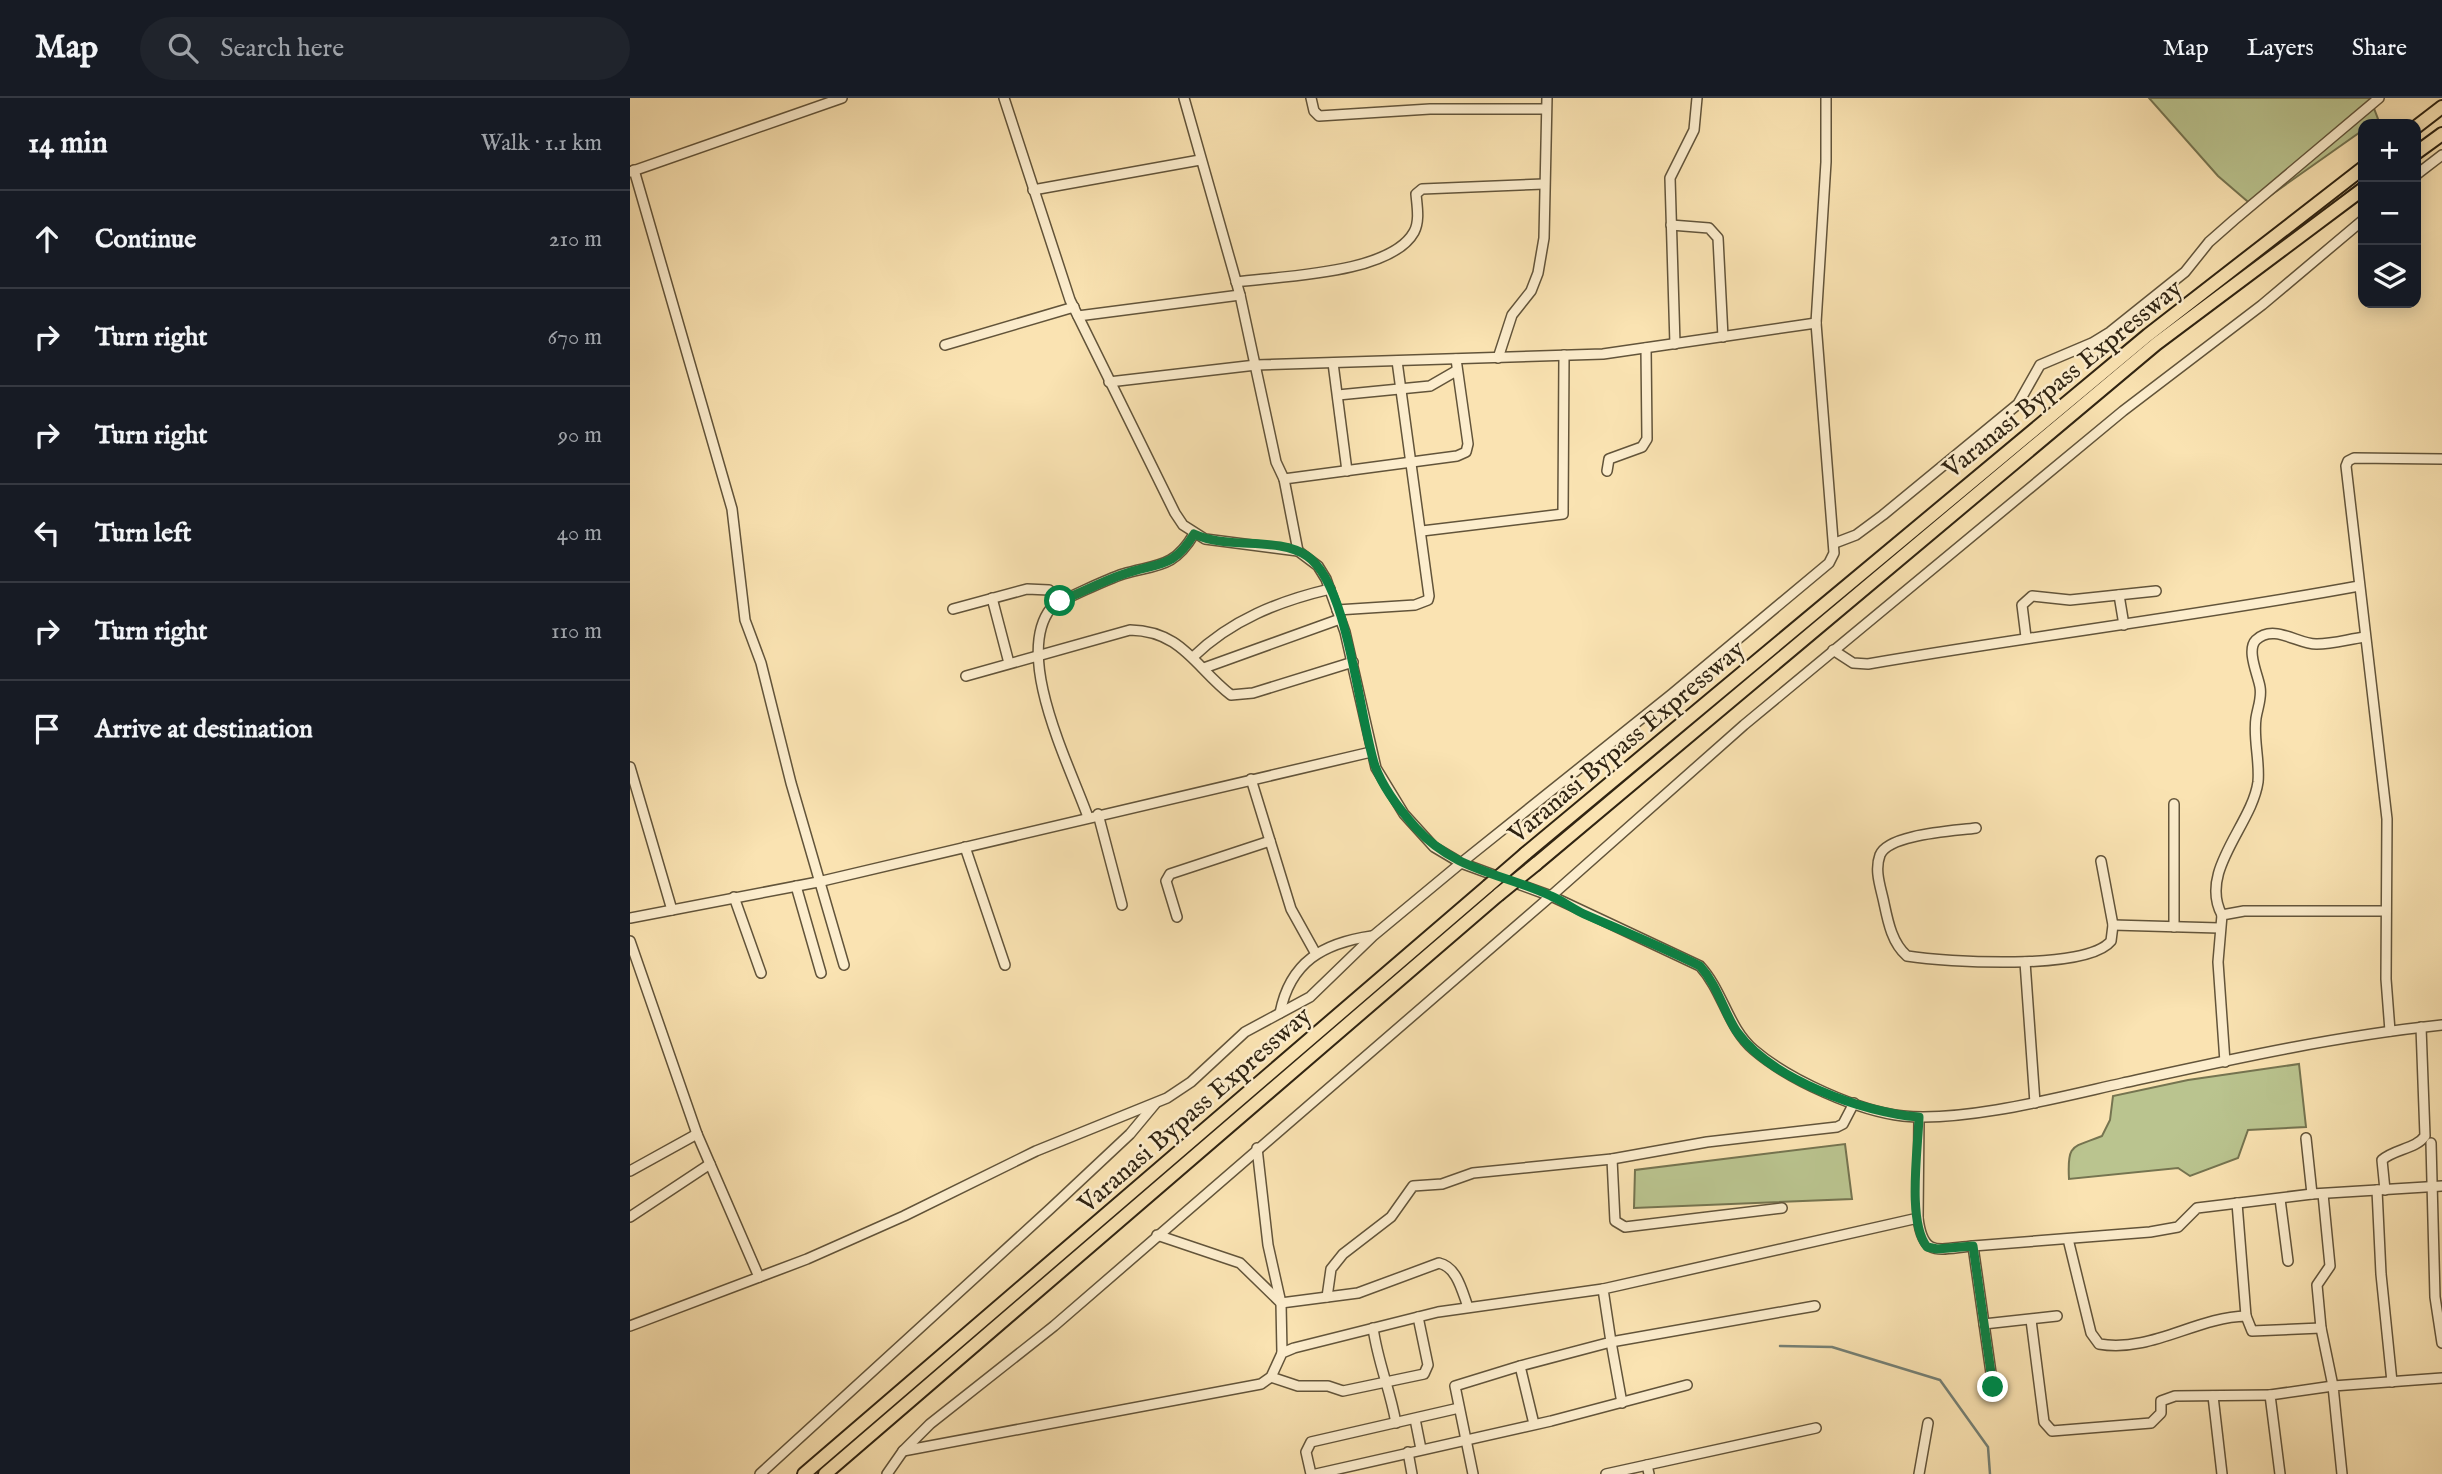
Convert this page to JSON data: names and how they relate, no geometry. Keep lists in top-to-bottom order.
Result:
{
  "streets": {
    "highway": ["Varanasi Bypass Expressway"]
  },
  "page": {
    "header": "Map",
    "search": "Search here",
    "nav": ["Map", "Layers", "Share"],
    "heading": ["14 min", "Walk · 1.1 km"],
    "map_buttons": ["+", "−"],
    "list": [
      ["Continue", "210 m"],
      ["Turn right", "670 m"],
      ["Turn right", "90 m"],
      ["Turn left", "40 m"],
      ["Turn right", "110 m"],
      "Arrive at destination"
    ]
  }
}
